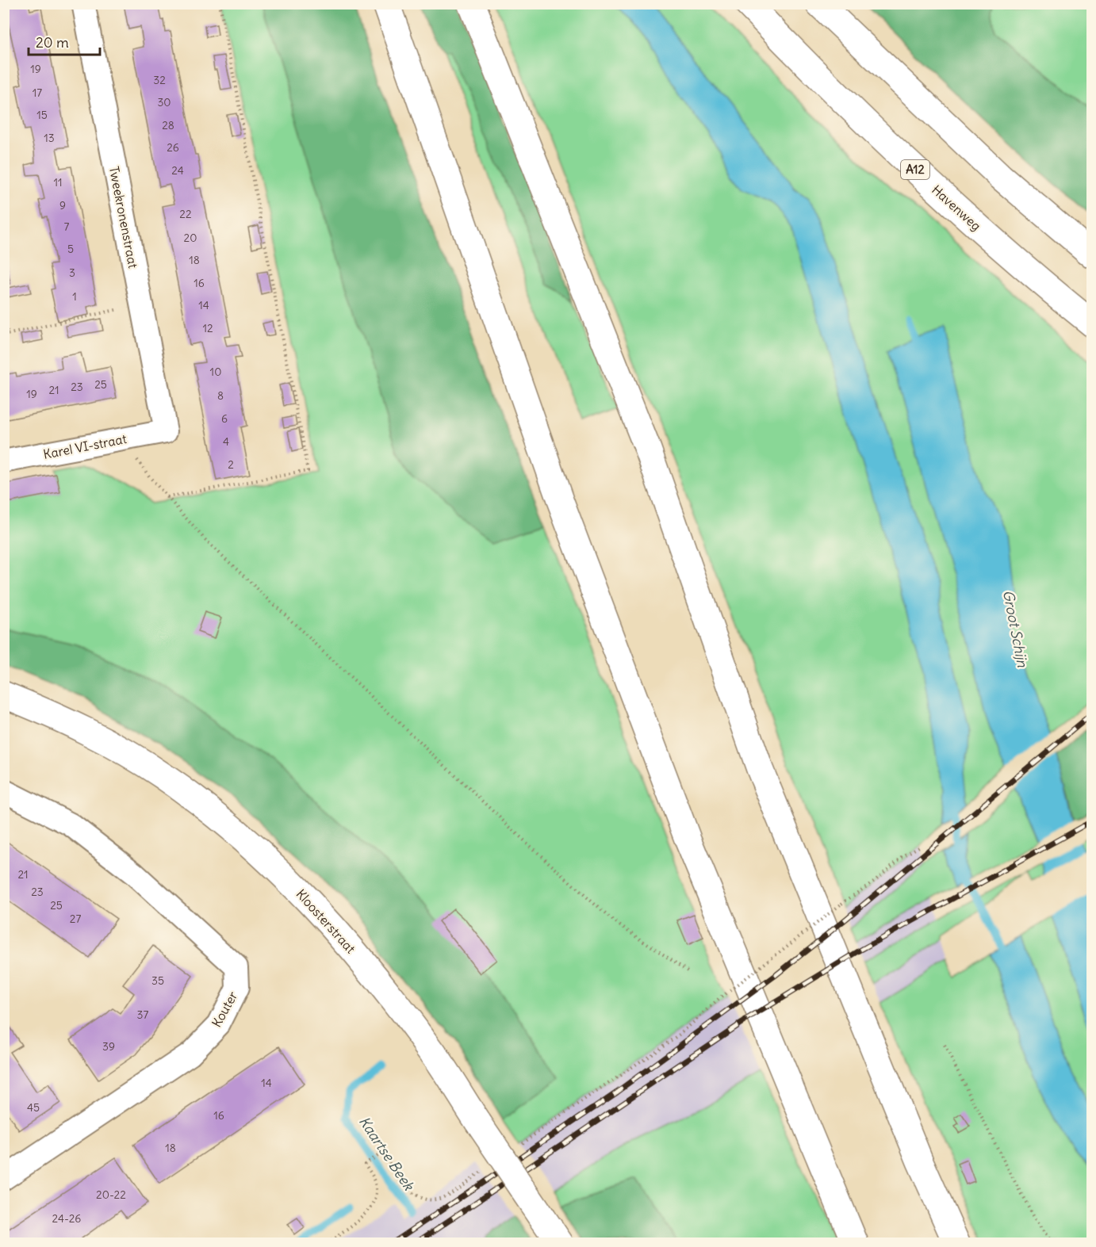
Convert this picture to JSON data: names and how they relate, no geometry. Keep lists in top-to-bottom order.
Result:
{
  "streets": {
    "main road": ["A12", "Havenweg", "Kloosterstraat"],
    "street": ["Tweekronenstraat", "Karel VI-straat", "Kouter"]
  },
  "crossings": [
    ["Tweekronenstraat", "Karel VI-straat"]
  ],
  "water": ["Groot Schijn", "Kaartse Beek"],
  "house_numbers": [
    "19",
    "32",
    "17",
    "30",
    "15",
    "28",
    "13",
    "26",
    "24",
    "11",
    "9",
    "22",
    "7",
    "20",
    "5",
    "18",
    "3",
    "16",
    "1",
    "14",
    "12",
    "10",
    "25",
    "23",
    "21",
    "19",
    "8",
    "6",
    "4",
    "2",
    "21",
    "23",
    "25",
    "27",
    "35",
    "37",
    "39",
    "14",
    "45",
    "16",
    "18",
    "20-22",
    "24-26"
  ],
  "scale_bar": "20 m"
}
